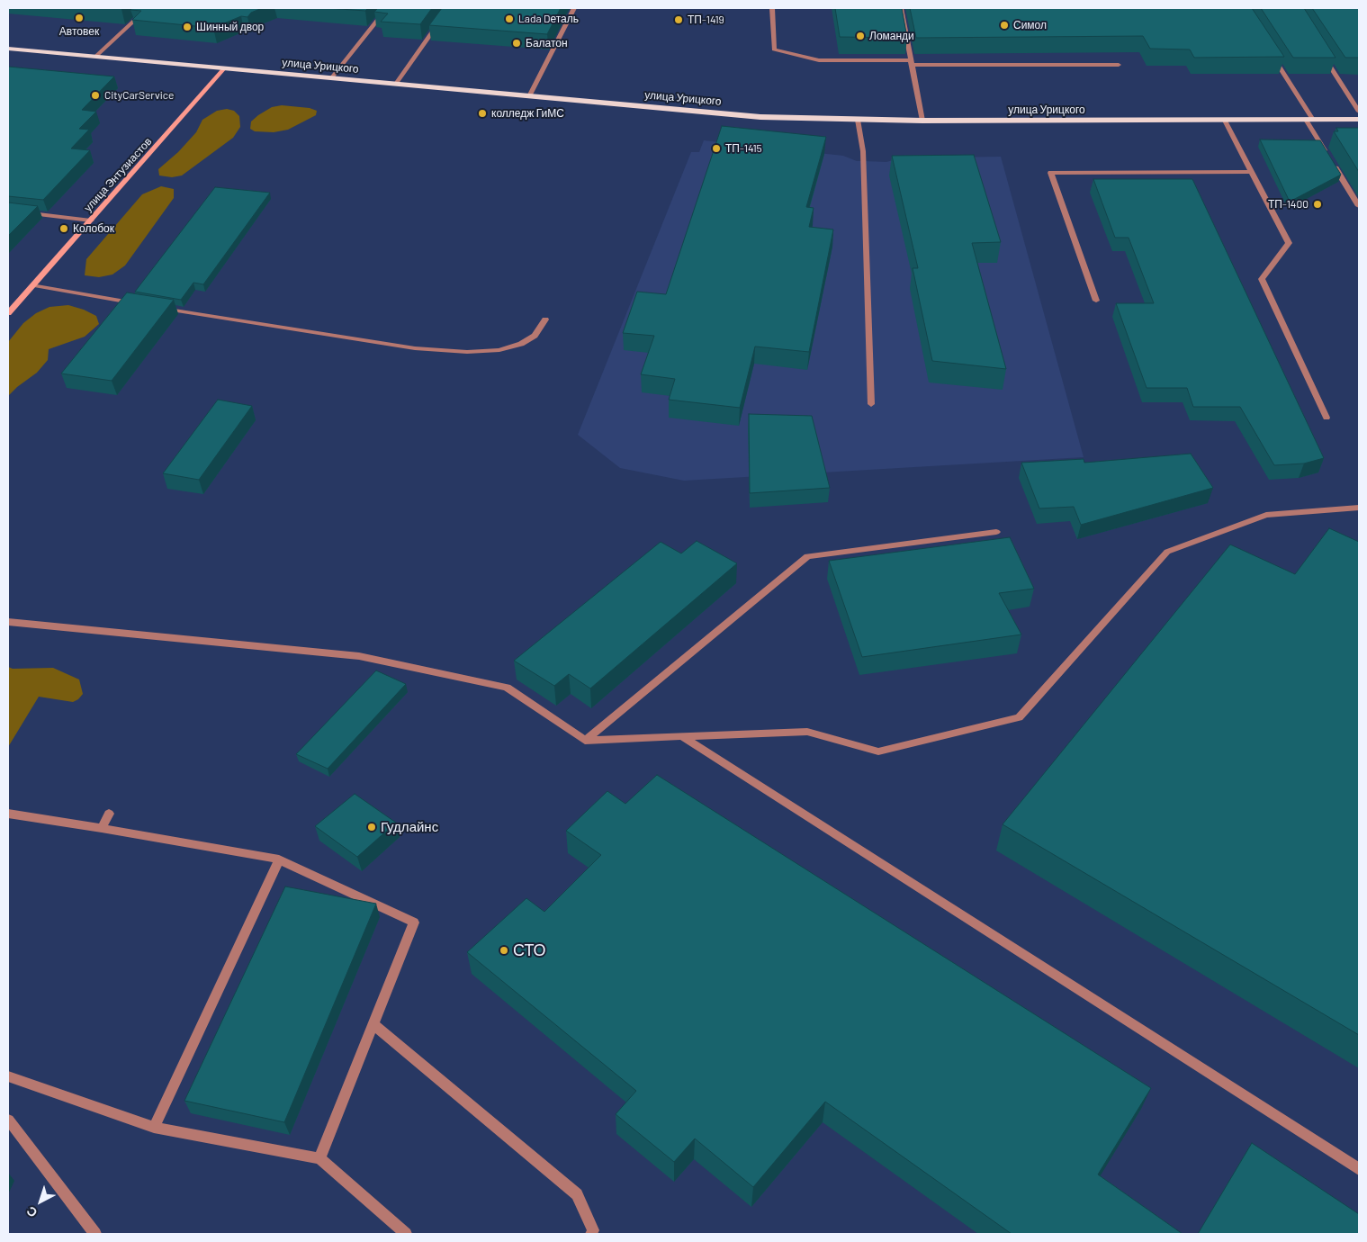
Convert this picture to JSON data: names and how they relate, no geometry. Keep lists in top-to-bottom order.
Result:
{
  "streets": {
    "main road": ["улица Урицкого"],
    "street": ["улица Энтузиастов"]
  },
  "crossings": [
    ["улица Урицкого", "улица Энтузиастов"]
  ],
  "places": [
    "Автовек",
    "Lada Dеталь",
    "ТП-1419",
    "Симол",
    "Шинный двор",
    "Ломанди",
    "Балатон",
    "CityCarService",
    "колледж ГиМС",
    "ТП-1415",
    "ТП-1400",
    "Колобок",
    "Гудлайнс",
    "СТО"
  ],
  "north": "bottom left"
}
